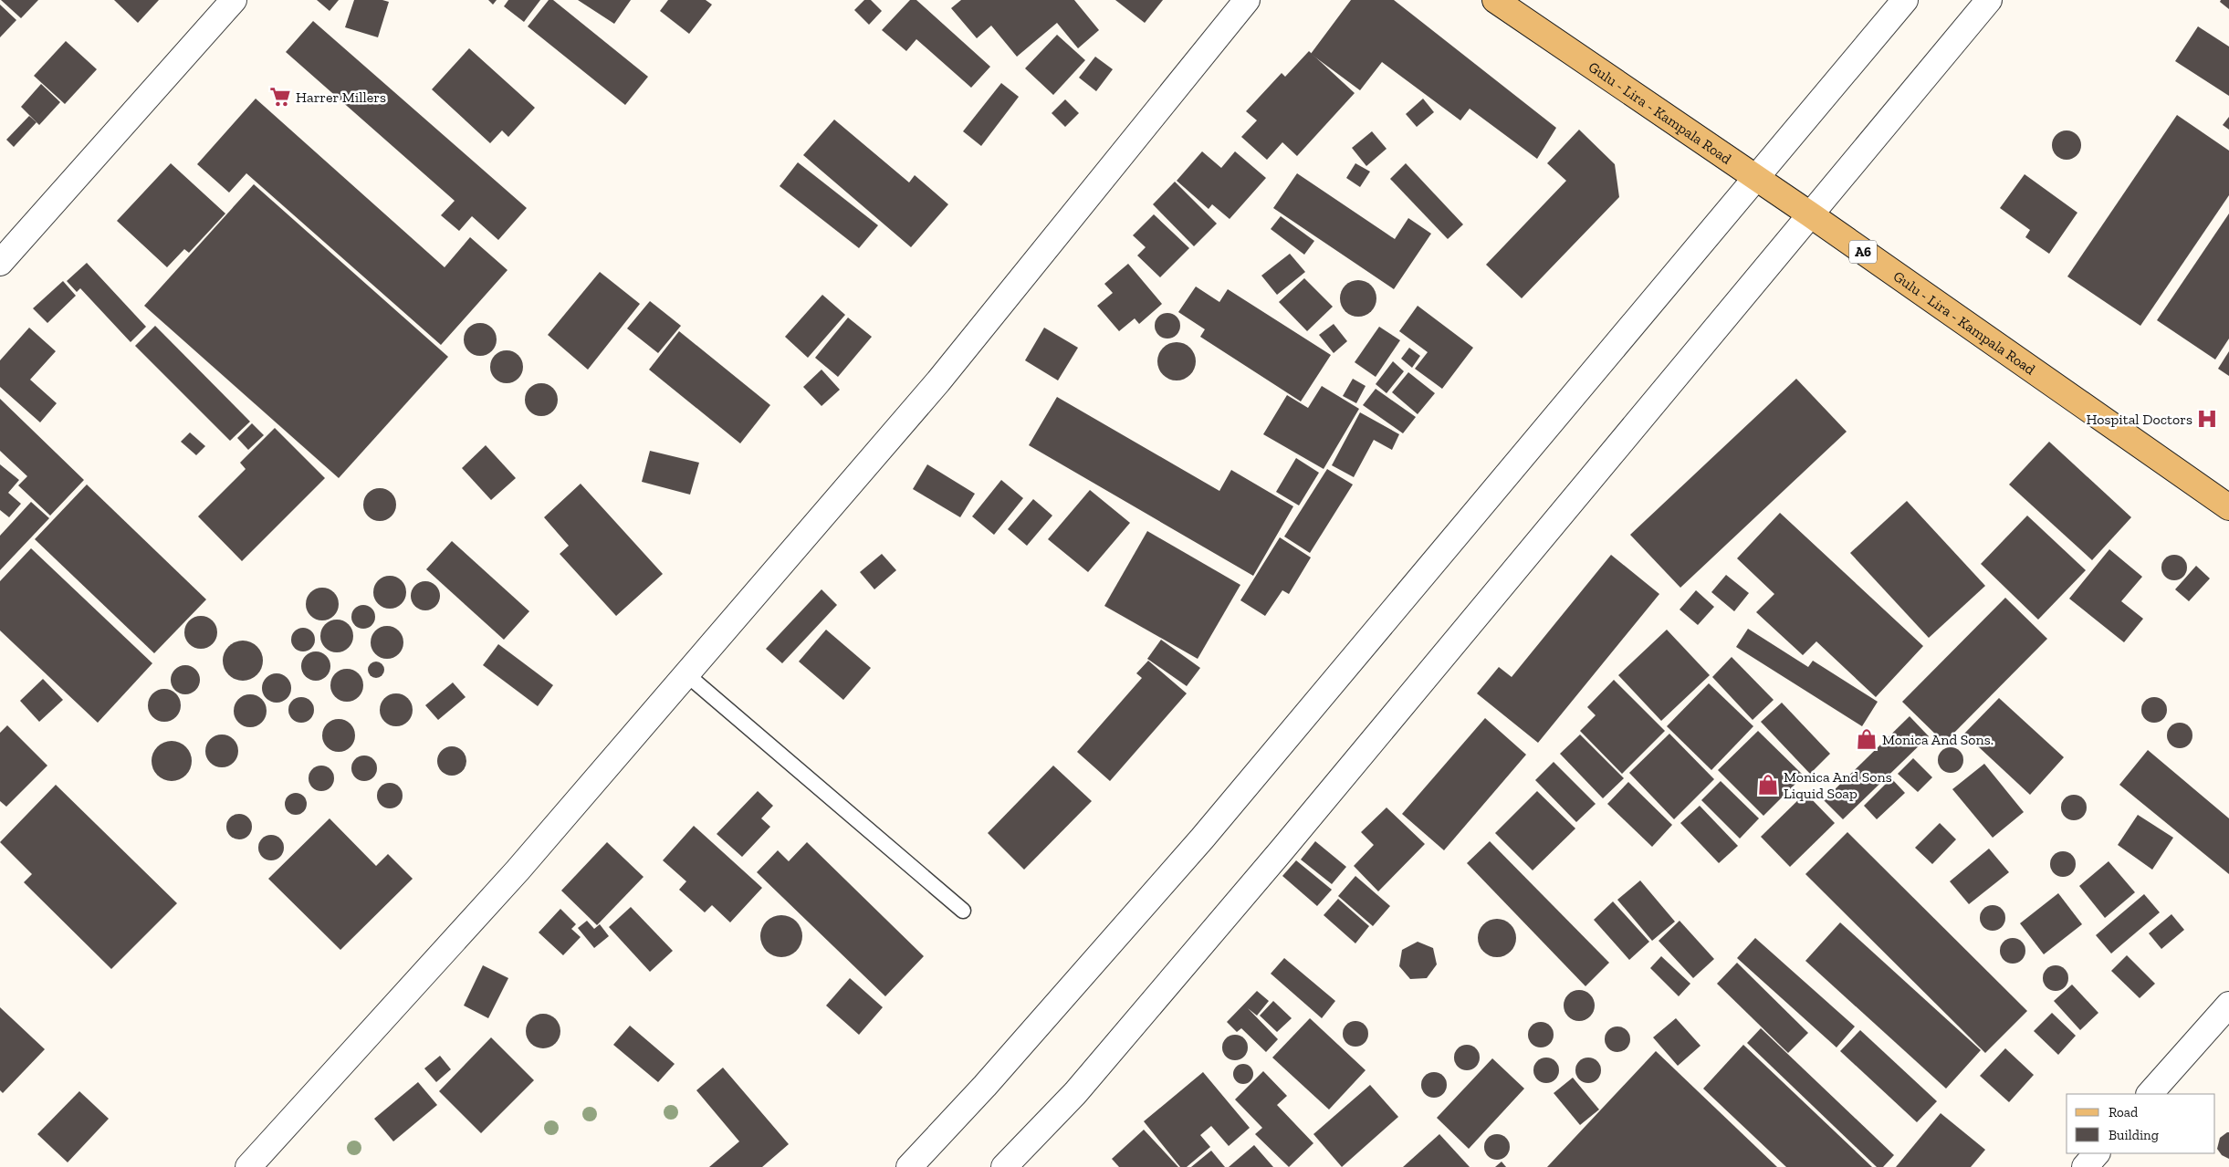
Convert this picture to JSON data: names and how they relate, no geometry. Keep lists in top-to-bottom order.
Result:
{
  "streets": {
    "main road": ["Gulu - Lira - Kampala Road", "A6"]
  },
  "places": {
    "supermarket": ["Harrer Millers"],
    "hospital": ["Hospital Doctors"],
    "shop": ["Monica And Sons.", "Monica And Sons Liquid Soap"]
  },
  "legend": ["Road", "Building"]
}
